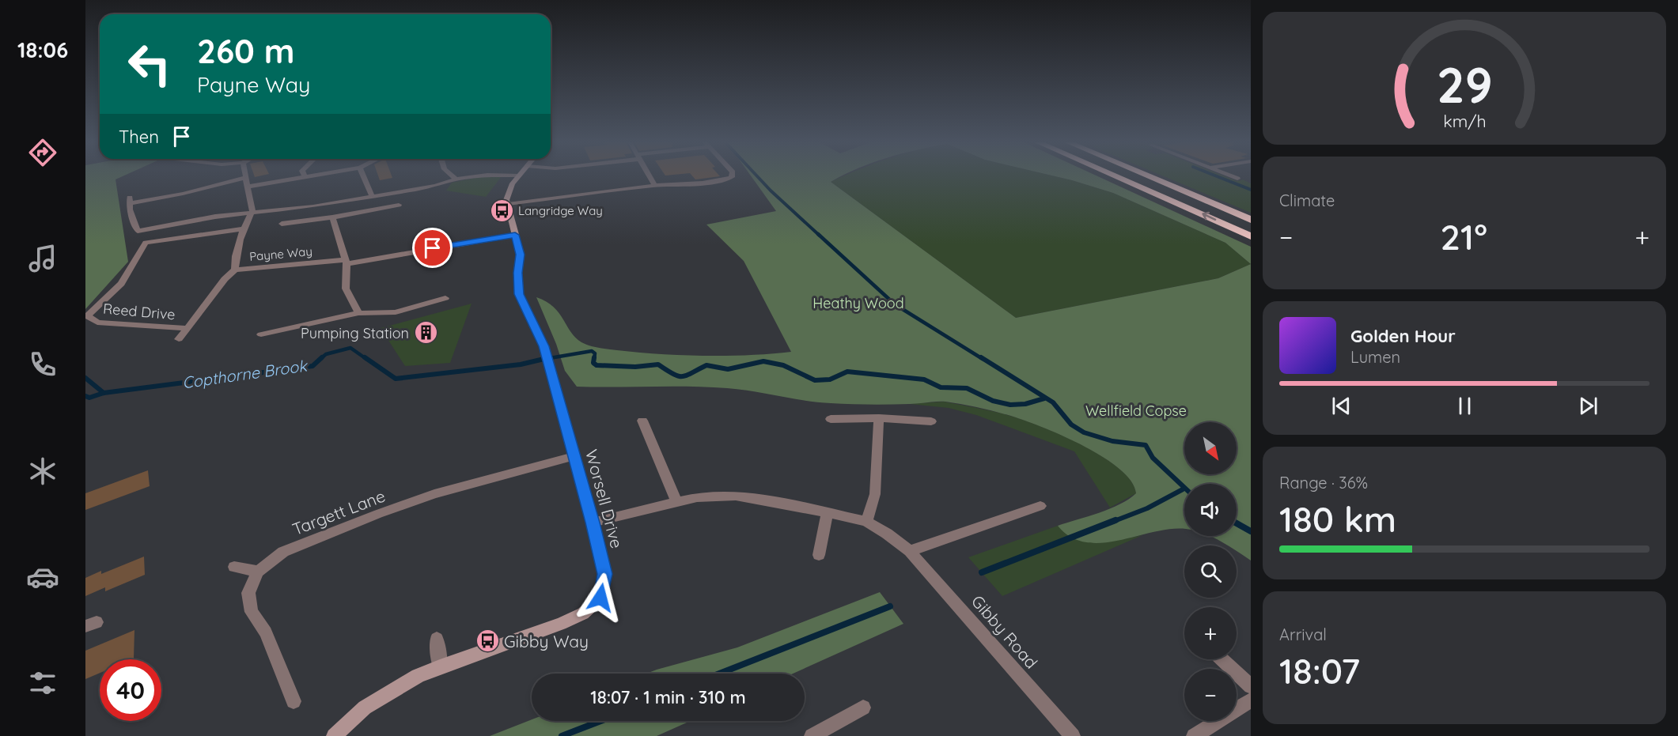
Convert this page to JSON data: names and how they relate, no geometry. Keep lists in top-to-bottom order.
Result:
{
  "streets": {
    "street": [
      "Payne Way",
      "Reed Drive",
      "Worsell Drive",
      "Targett Lane",
      "Gibby Road"
    ]
  },
  "crossings": [
    ["Payne Way", "Reed Drive"],
    ["Payne Way", "Worsell Drive"],
    ["Worsell Drive", "Targett Lane"],
    ["Worsell Drive", "Gibby Road"]
  ],
  "water": ["Copthorne Brook"],
  "parks": ["Heathy Wood", "Wellfield Copse"],
  "places": {
    "bus stop": ["Langridge Way", "Gibby Way"],
    "building": ["Pumping Station"]
  },
  "north": "bottom right",
  "page": {
    "tabs": "18:06",
    "turn": ["260 m", "Payne Way"],
    "then": "Then",
    "tile": [
      "Climate",
      ["Range · 36%", "180 km"],
      ["Arrival", "18:07"]
    ],
    "heat": ["−", "21°", "+"],
    "song": ["Golden Hour", "Lumen"],
    "map_buttons": ["+", "−"],
    "limit": "40",
    "trip": "18:07 · 1 min · 310 m",
    "gauge": ["29", "km/h"]
  }
}
